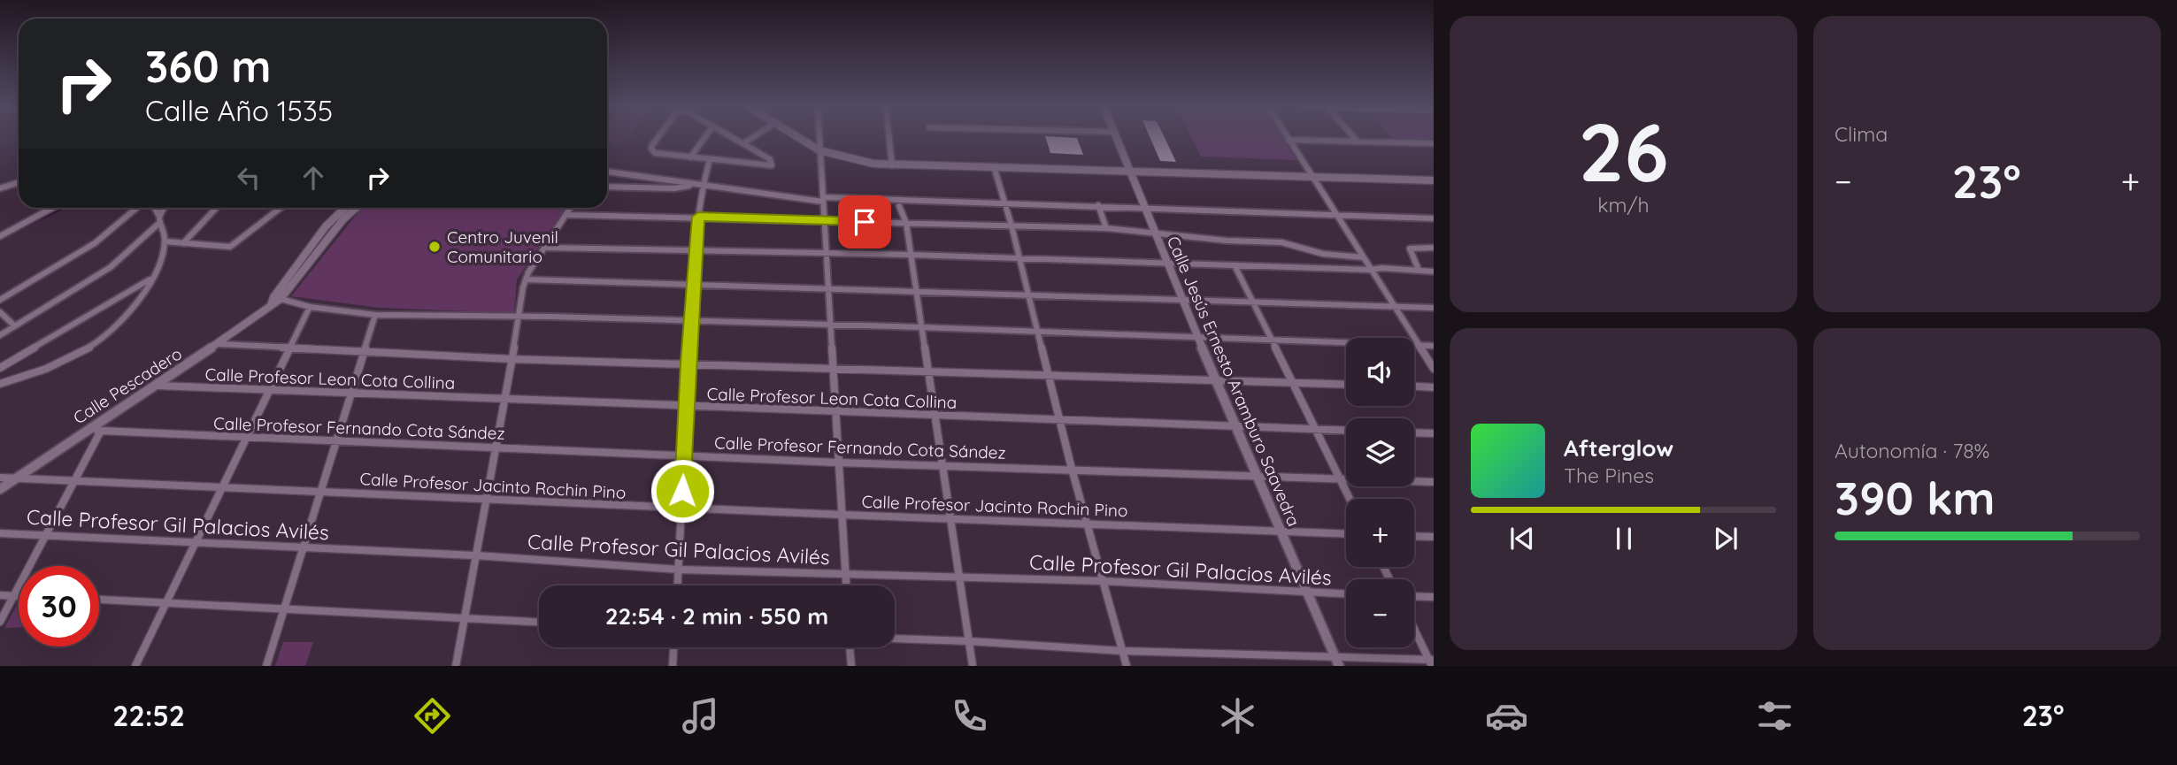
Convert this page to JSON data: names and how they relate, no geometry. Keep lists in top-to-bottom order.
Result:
{
  "streets": {
    "street": [
      "Calle Profesor Leon Cota Collina",
      "Calle Jesús Ernesto Aramburo Saavedra",
      "Calle Pescadero",
      "Calle Profesor Fernando Cota Sández",
      "Calle Profesor Jacinto Rochin Pino",
      "Calle Profesor Gil Palacios Avilés"
    ]
  },
  "crossings": [
    ["Calle Profesor Leon Cota Collina", "Calle Jesús Ernesto Aramburo Saavedra"],
    ["Calle Profesor Leon Cota Collina", "Calle Pescadero"],
    ["Calle Jesús Ernesto Aramburo Saavedra", "Calle Profesor Fernando Cota Sández"],
    ["Calle Jesús Ernesto Aramburo Saavedra", "Calle Profesor Jacinto Rochin Pino"],
    ["Calle Jesús Ernesto Aramburo Saavedra", "Calle Profesor Gil Palacios Avilés"],
    ["Calle Pescadero", "Calle Profesor Fernando Cota Sández"],
    ["Calle Pescadero", "Calle Profesor Jacinto Rochin Pino"]
  ],
  "places": ["Centro Juvenil Comunitario"],
  "page": {
    "tile": [
      ["26", "km/h"],
      "Clima",
      ["Autonomía · 78%", "390 km"]
    ],
    "turn": ["360 m", "Calle Año 1535"],
    "heat": ["−", "23°", "+"],
    "map_buttons": ["+", "−"],
    "song": ["Afterglow", "The Pines"],
    "limit": "30",
    "trip": "22:54 · 2 min · 550 m",
    "tabs": ["22:52", "23°"]
  }
}
